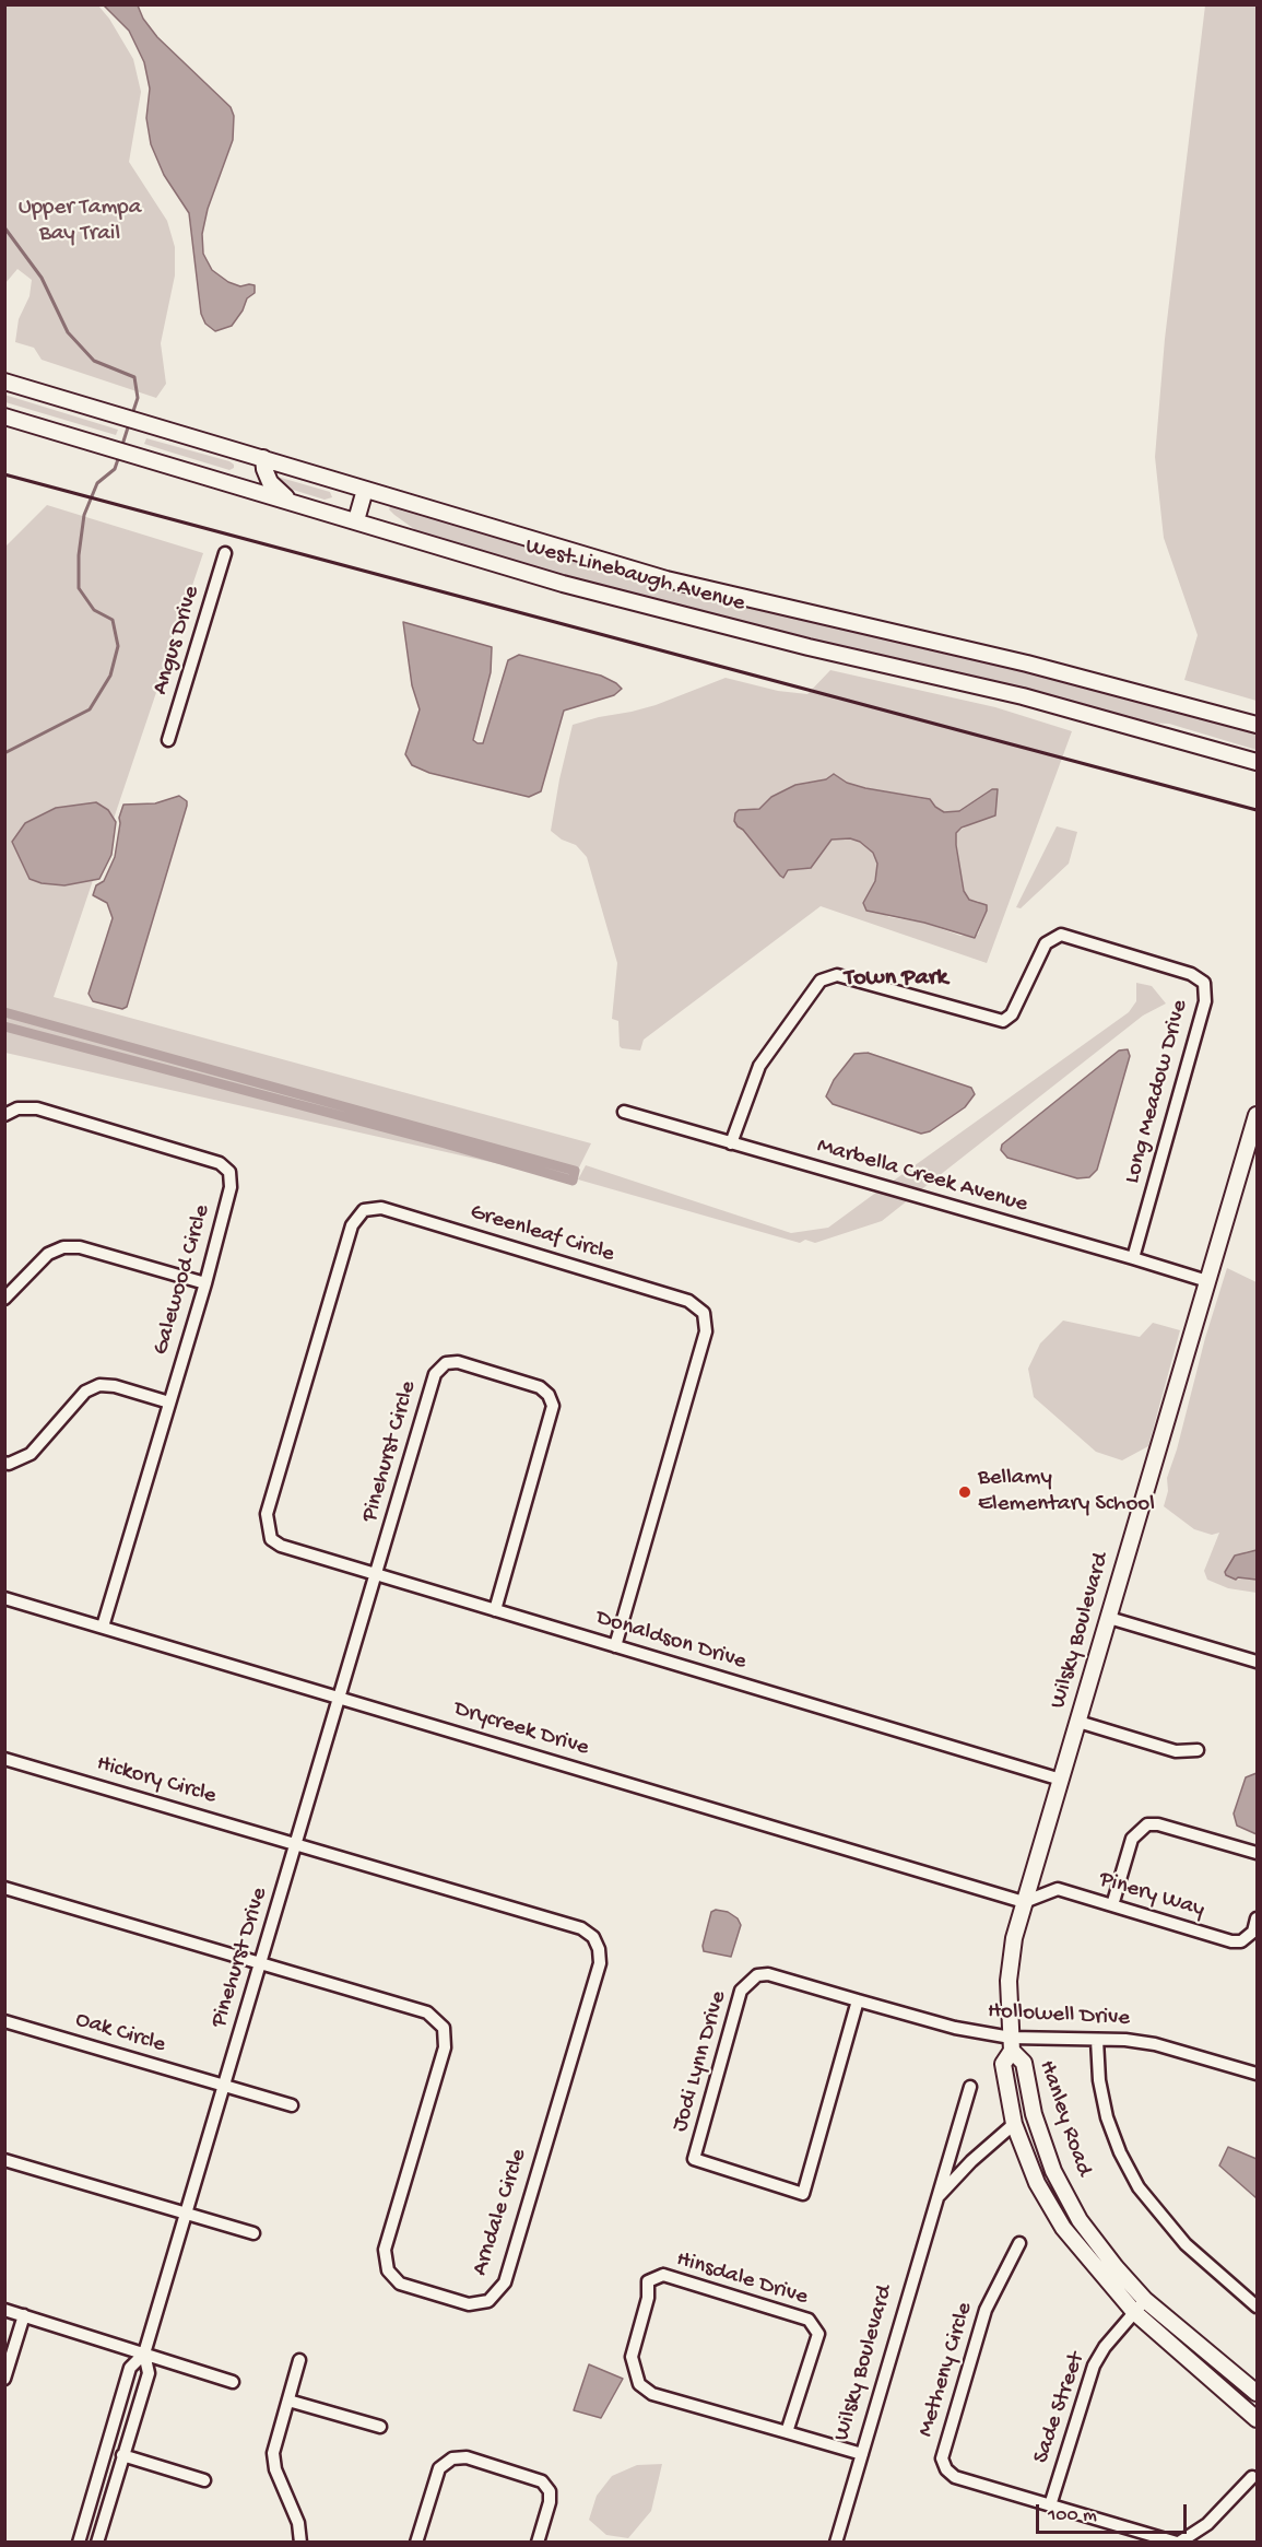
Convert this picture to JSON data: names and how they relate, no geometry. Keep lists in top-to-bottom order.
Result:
{
  "streets": {
    "main road": ["West Linebaugh Avenue", "Wilsky Boulevard", "Hanley Road"],
    "street": [
      "Angus Drive",
      "Long Meadow Drive",
      "Marbella Creek Avenue",
      "Greenleaf Circle",
      "Galewood Circle",
      "Pinehurst Circle",
      "Donaldson Drive",
      "Drycreek Drive",
      "Hickory Circle",
      "Pinery Way",
      "Pinehurst Drive",
      "Hollowell Drive",
      "Oak Circle",
      "Jodi Lynn Drive",
      "Arndale Circle",
      "Hinsdale Drive",
      "Metheny Circle",
      "Sade Street"
    ]
  },
  "crossings": [
    ["Long Meadow Drive", "Marbella Creek Avenue"],
    ["Marbella Creek Avenue", "Wilsky Boulevard"],
    ["Greenleaf Circle", "Donaldson Drive"],
    ["Galewood Circle", "Drycreek Drive"],
    ["Pinehurst Circle", "Donaldson Drive"],
    ["Pinehurst Circle", "Pinehurst Drive"],
    ["Wilsky Boulevard", "Donaldson Drive"],
    ["Wilsky Boulevard", "Drycreek Drive"],
    ["Wilsky Boulevard", "Pinery Way"],
    ["Wilsky Boulevard", "Hollowell Drive"],
    ["Wilsky Boulevard", "Hanley Road"],
    ["Wilsky Boulevard", "Hinsdale Drive"],
    ["Donaldson Drive", "Pinehurst Drive"],
    ["Drycreek Drive", "Pinery Way"],
    ["Drycreek Drive", "Pinehurst Drive"],
    ["Hickory Circle", "Pinehurst Drive"],
    ["Hickory Circle", "Arndale Circle"],
    ["Pinehurst Drive", "Oak Circle"],
    ["Pinehurst Drive", "Arndale Circle"],
    ["Hollowell Drive", "Jodi Lynn Drive"],
    ["Hollowell Drive", "Hanley Road"],
    ["Hanley Road", "Sade Street"],
    ["Metheny Circle", "Sade Street"]
  ],
  "districts": ["Town Park"],
  "parks": ["Upper Tampa Bay Trail"],
  "places": ["Bellamy Elementary School"],
  "scale_bar": "100 m"
}
